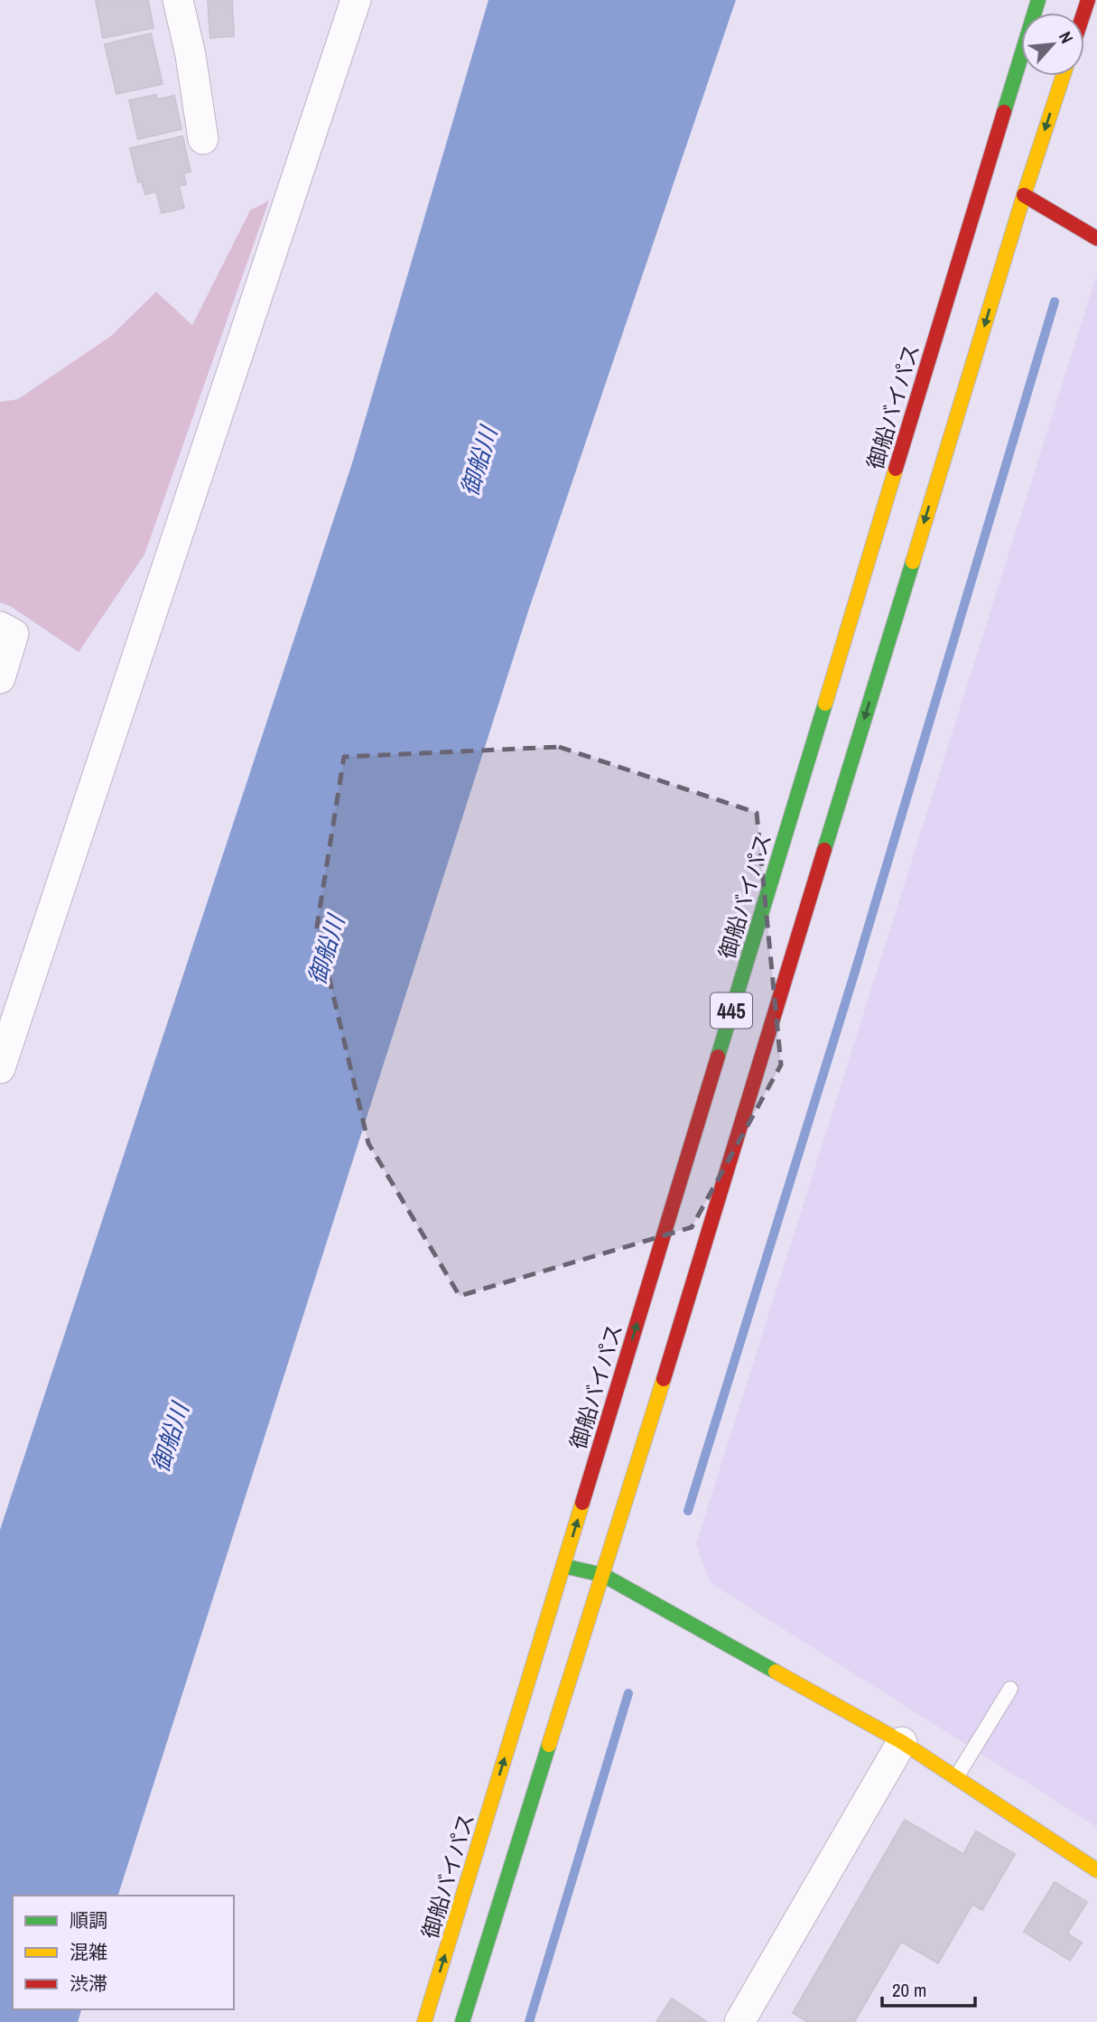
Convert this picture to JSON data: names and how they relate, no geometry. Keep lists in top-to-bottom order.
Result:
{
  "streets": {
    "main road": ["御船バイパス", "445"]
  },
  "water": ["御船川"],
  "legend": ["順調", "混雑", "渋滞"],
  "scale_bar": "20 m",
  "north": "top right"
}
